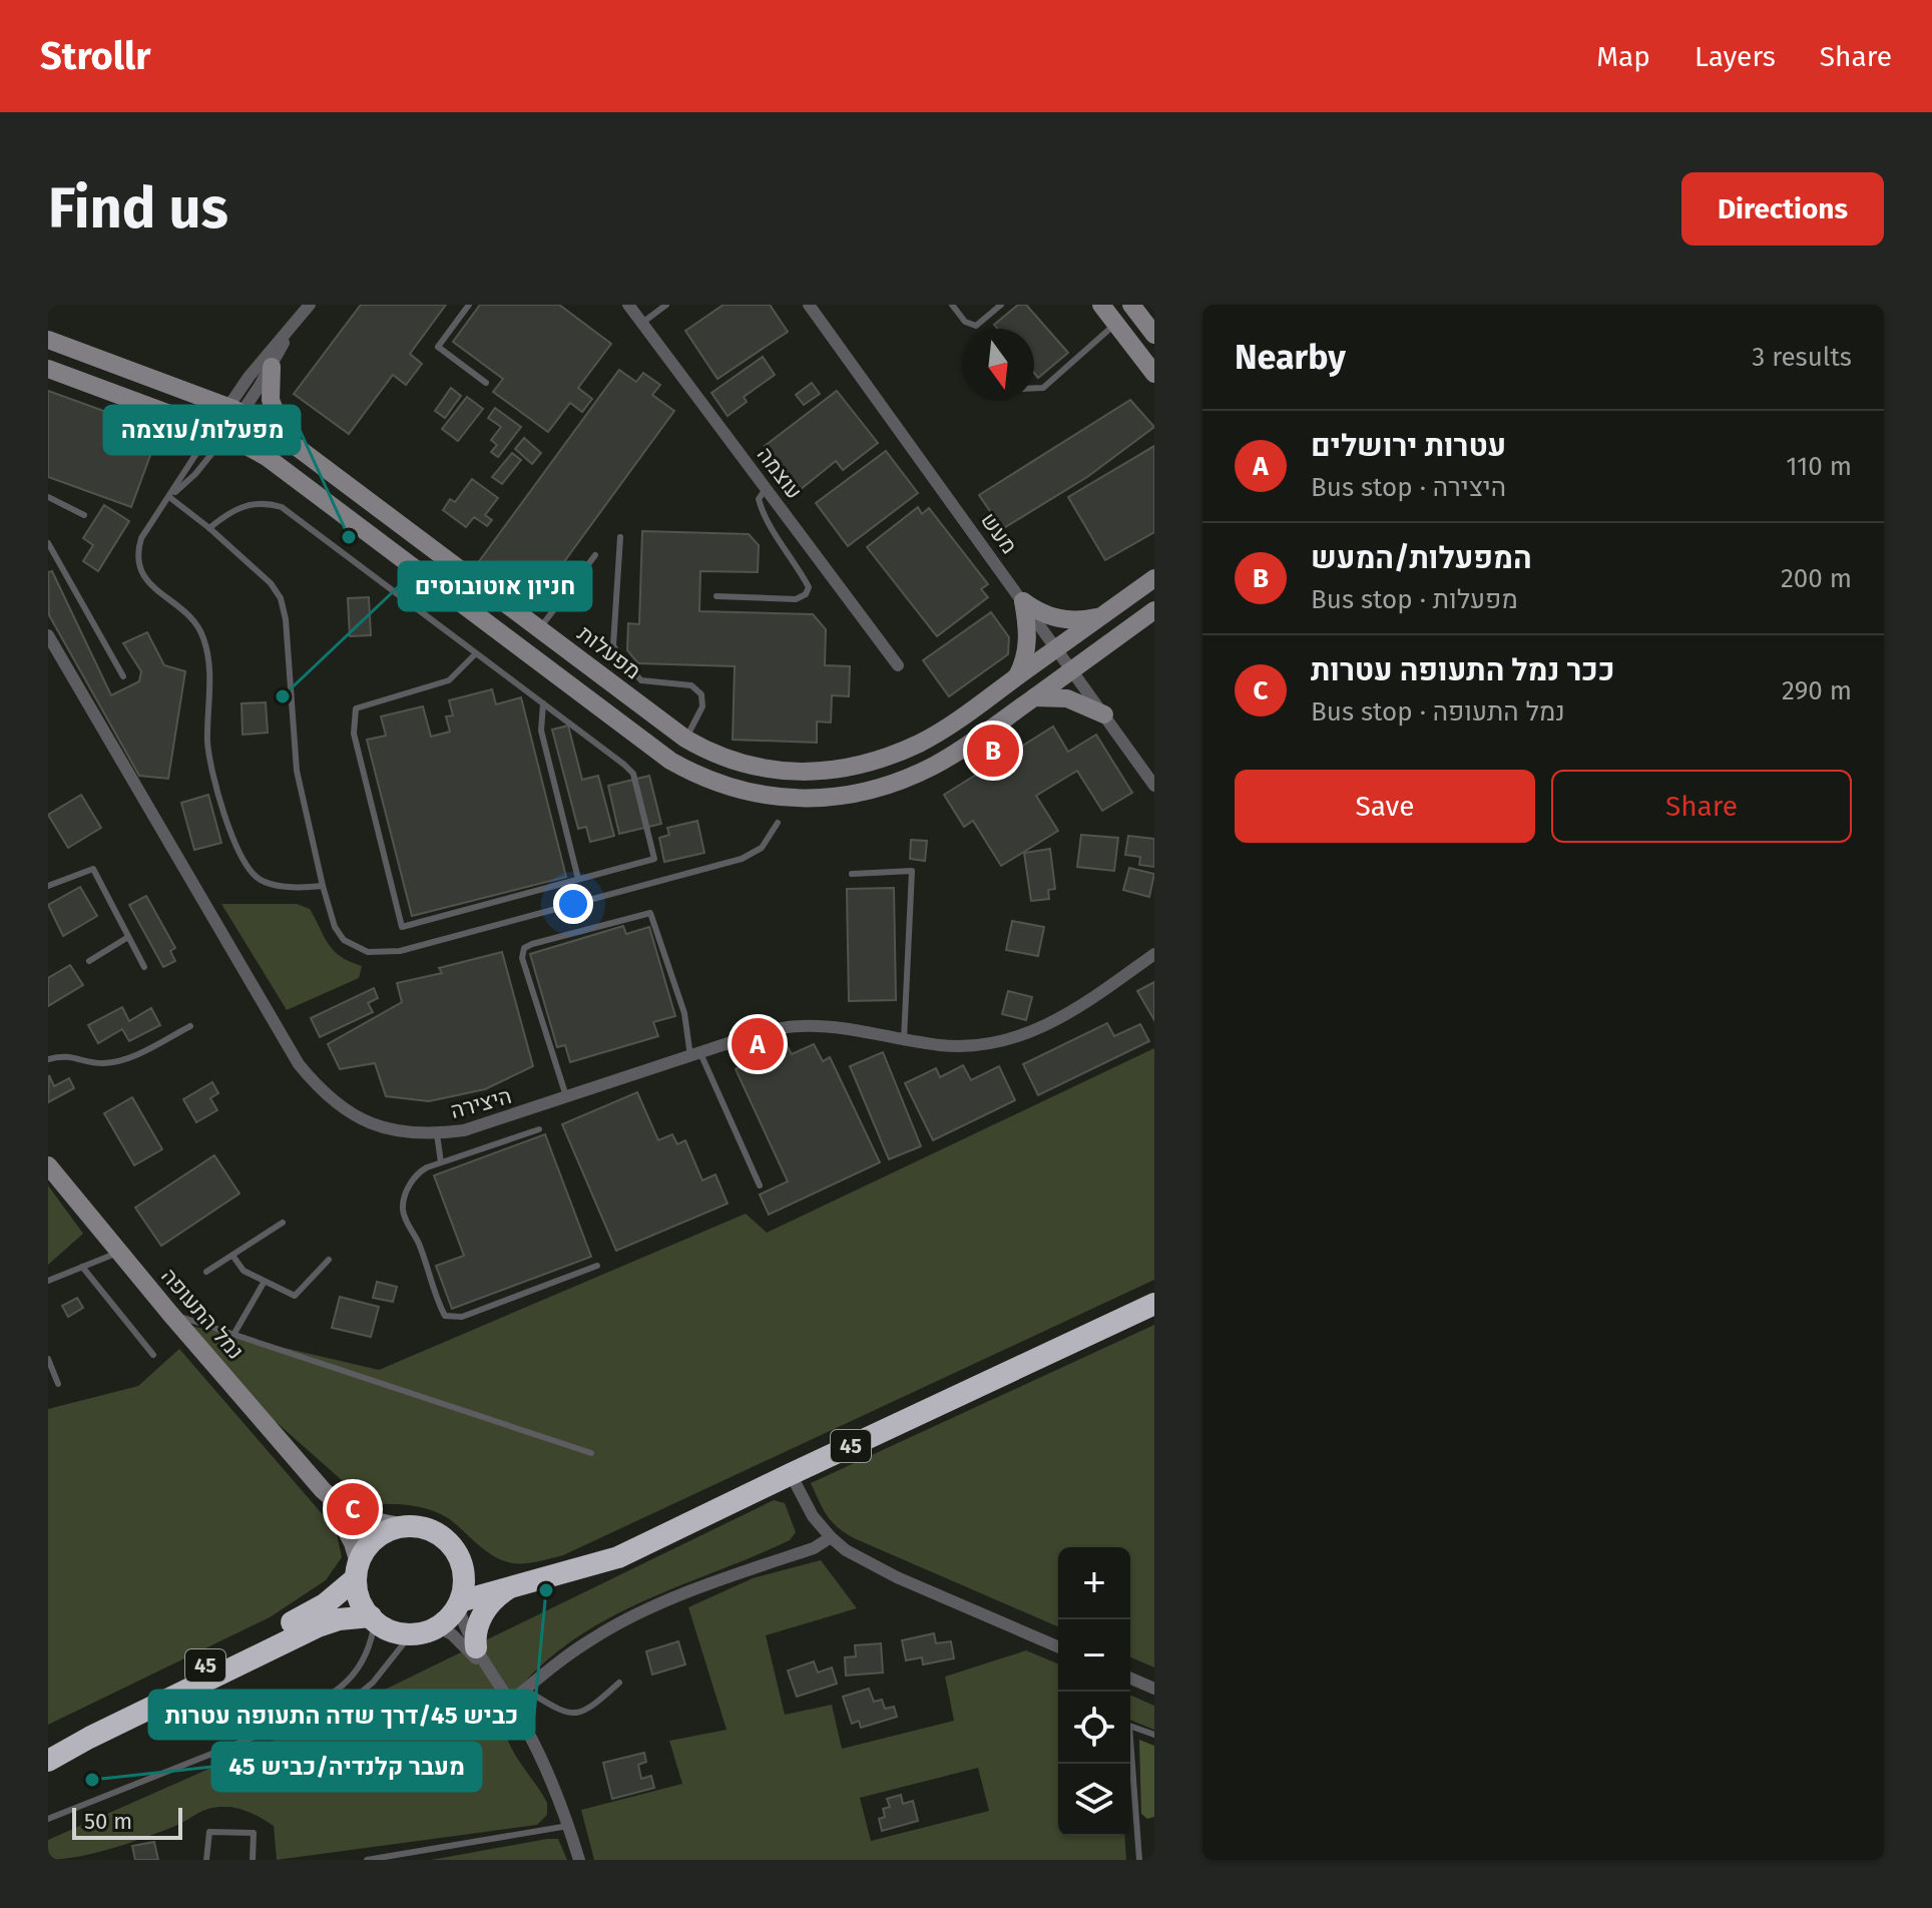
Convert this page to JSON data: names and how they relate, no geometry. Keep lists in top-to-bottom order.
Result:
{
  "streets": {
    "highway": ["45"],
    "street": [
      "עוצמה",
      "מעש",
      "מפעלות",
      "היצירה",
      "נמל התעופה"
    ]
  },
  "crossings": [
    ["מעש", "מפעלות"],
    ["נמל התעופה", "45"]
  ],
  "places": [
    "מפעלות/עוצמה",
    "חניון אוטובוסים",
    "כביש 45/דרך שדה התעופה עטרות",
    "מעבר קלנדיה/כביש 45"
  ],
  "scale_bar": "50 m",
  "north": "bottom",
  "page": {
    "header": "Strollr",
    "nav": ["Map", "Layers", "Share"],
    "buttons": [
      "Directions",
      ["Save", "Share"]
    ],
    "title": "Find us",
    "heading": ["Nearby", "3 results"],
    "list": [
      {
        "mark": "A",
        "name": "עטרות ירושלים",
        "note": "Bus stop · היצירה",
        "value": "110 m"
      },
      {
        "mark": "B",
        "name": "המפעלות/המעש",
        "note": "Bus stop · מפעלות",
        "value": "200 m"
      },
      {
        "mark": "C",
        "name": "ככר נמל התעופה עטרות",
        "note": "Bus stop · נמל התעופה",
        "value": "290 m"
      }
    ],
    "pins": ["B", "A", "C"],
    "map_buttons": ["+", "−"],
    "scale": "50 m"
  }
}
